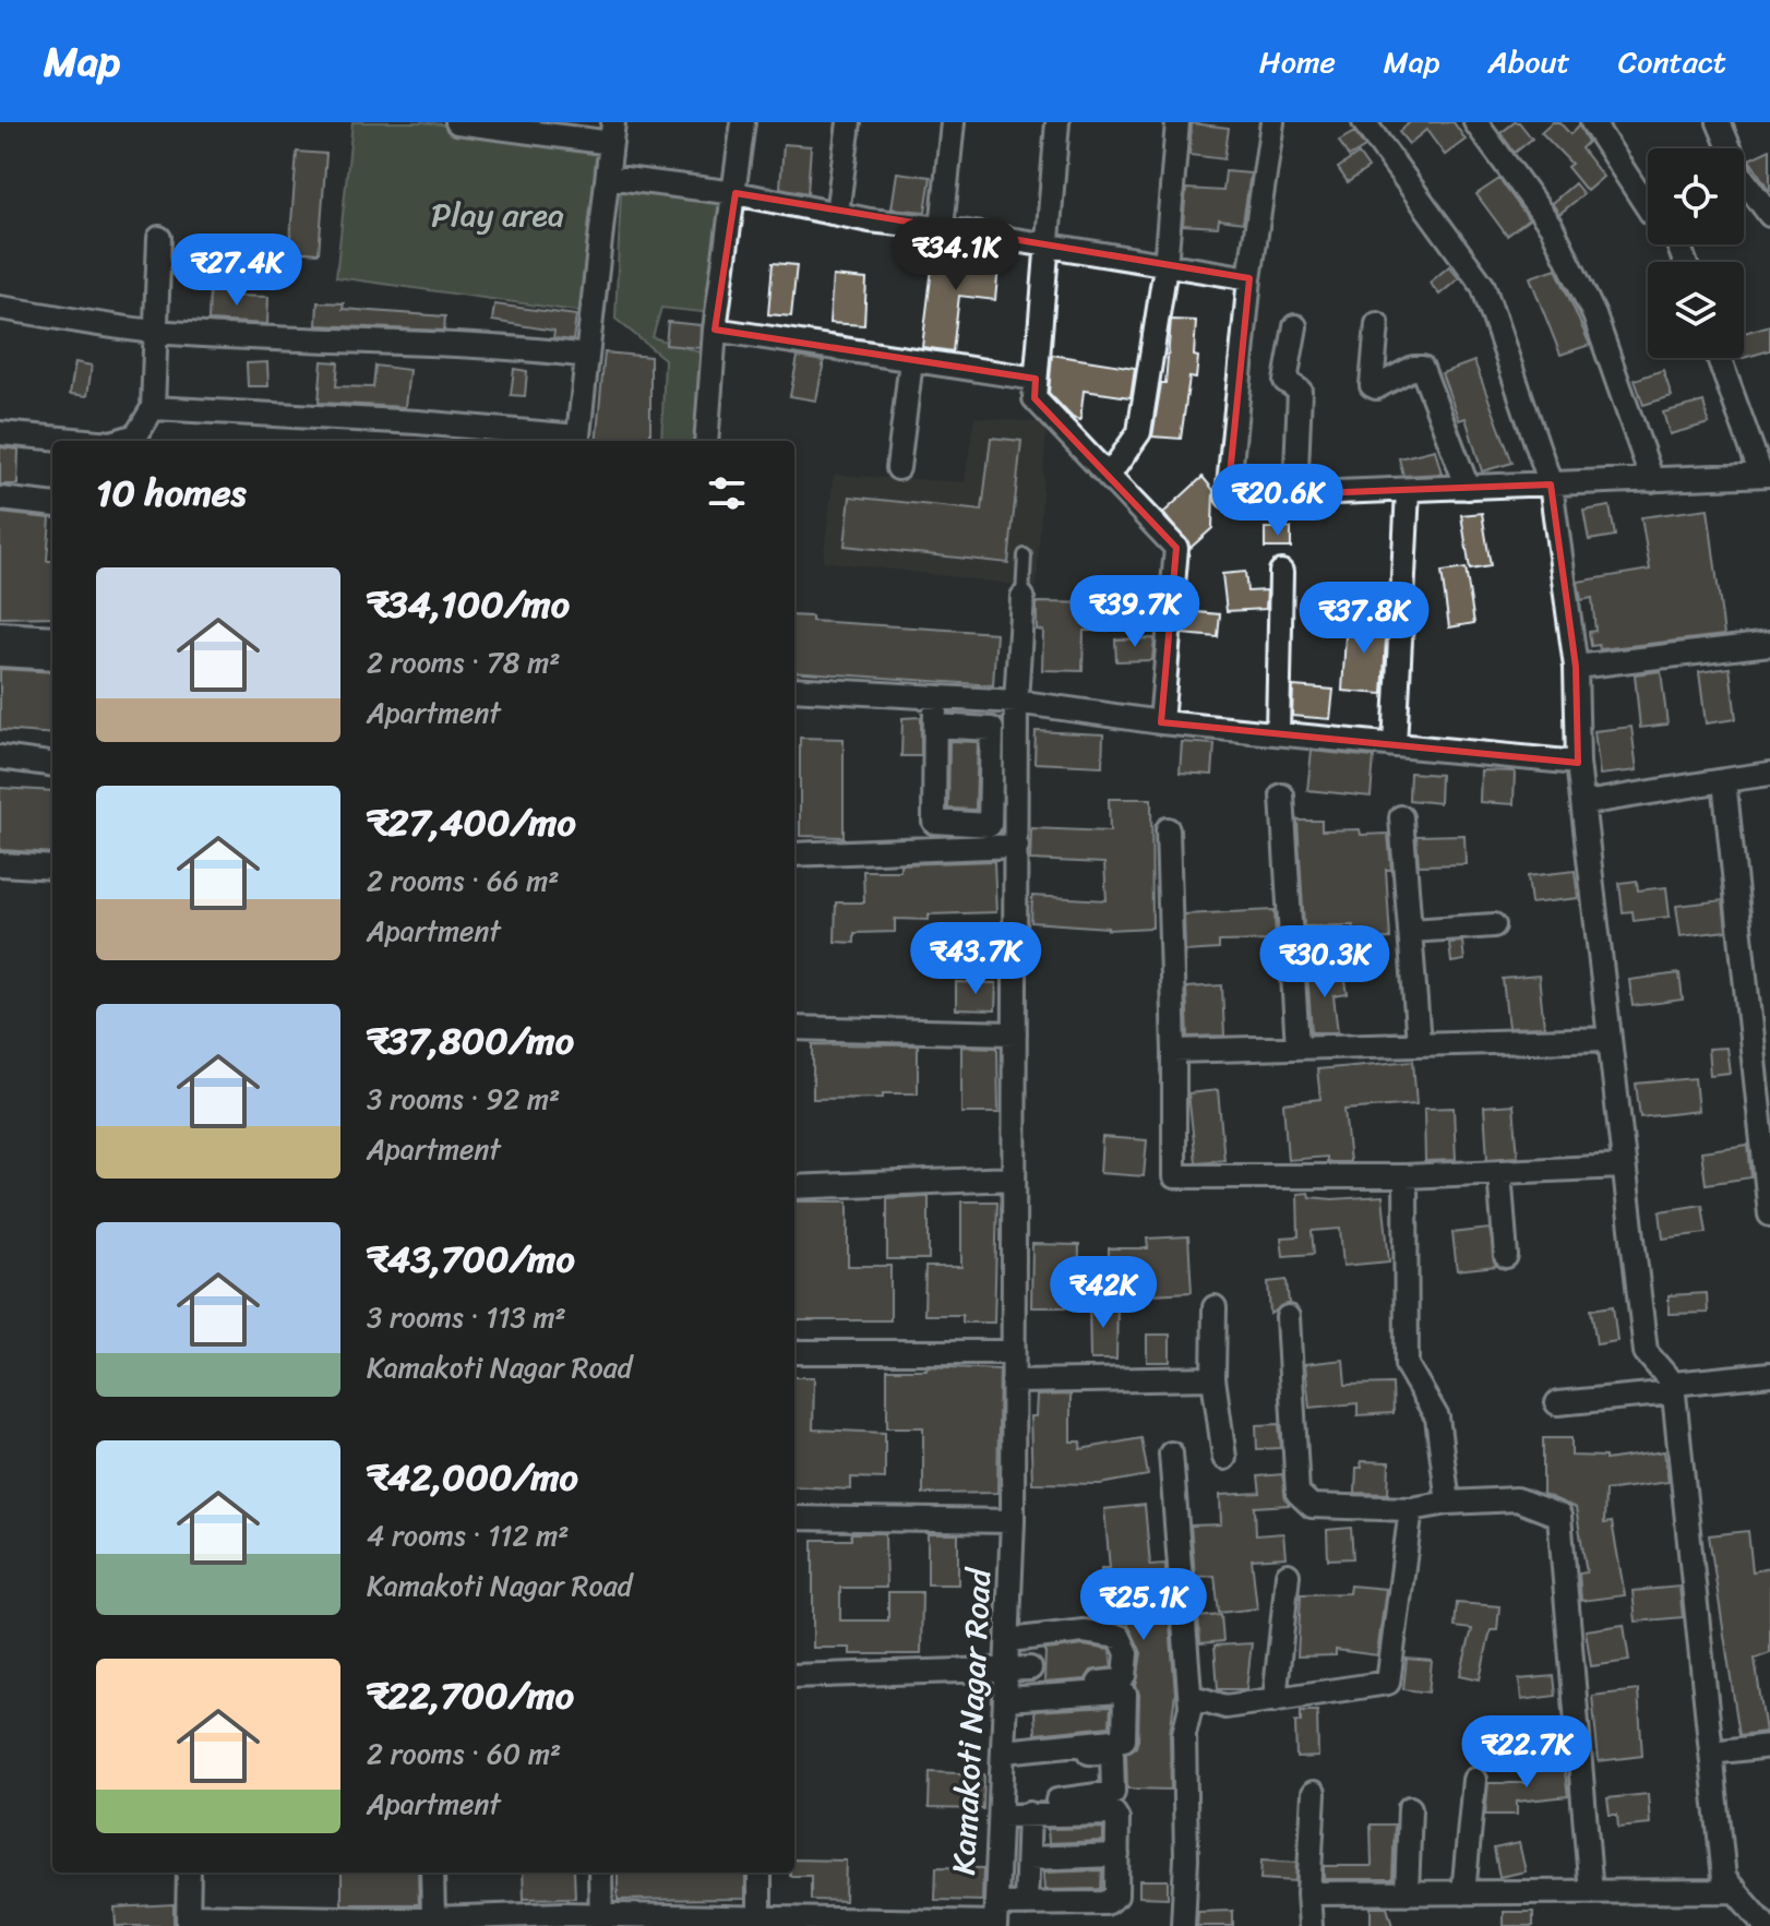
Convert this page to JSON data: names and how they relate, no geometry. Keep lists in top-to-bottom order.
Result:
{
  "streets": {
    "street": ["Kamakoti Nagar Road"]
  },
  "parks": ["Play area"],
  "page": {
    "header": "Map",
    "nav": [
      "Home",
      "Map",
      "About",
      "Contact"
    ],
    "price": [
      "₹34.1K",
      "₹27.4K",
      "₹20.6K",
      "₹39.7K",
      "₹37.8K",
      "₹43.7K",
      "₹30.3K",
      "₹42K",
      "₹25.1K",
      "₹22.7K"
    ],
    "heading": "10 homes",
    "list": [
      {
        "name": "₹34,100/mo",
        "note": "2 rooms · 78 m² · Apartment"
      },
      {
        "name": "₹27,400/mo",
        "note": "2 rooms · 66 m² · Apartment"
      },
      {
        "name": "₹37,800/mo",
        "note": "3 rooms · 92 m² · Apartment"
      },
      {
        "name": "₹43,700/mo",
        "note": "3 rooms · 113 m² · Kamakoti Nagar Road"
      },
      {
        "name": "₹42,000/mo",
        "note": "4 rooms · 112 m² · Kamakoti Nagar Road"
      },
      {
        "name": "₹22,700/mo",
        "note": "2 rooms · 60 m² · Apartment"
      }
    ]
  }
}
